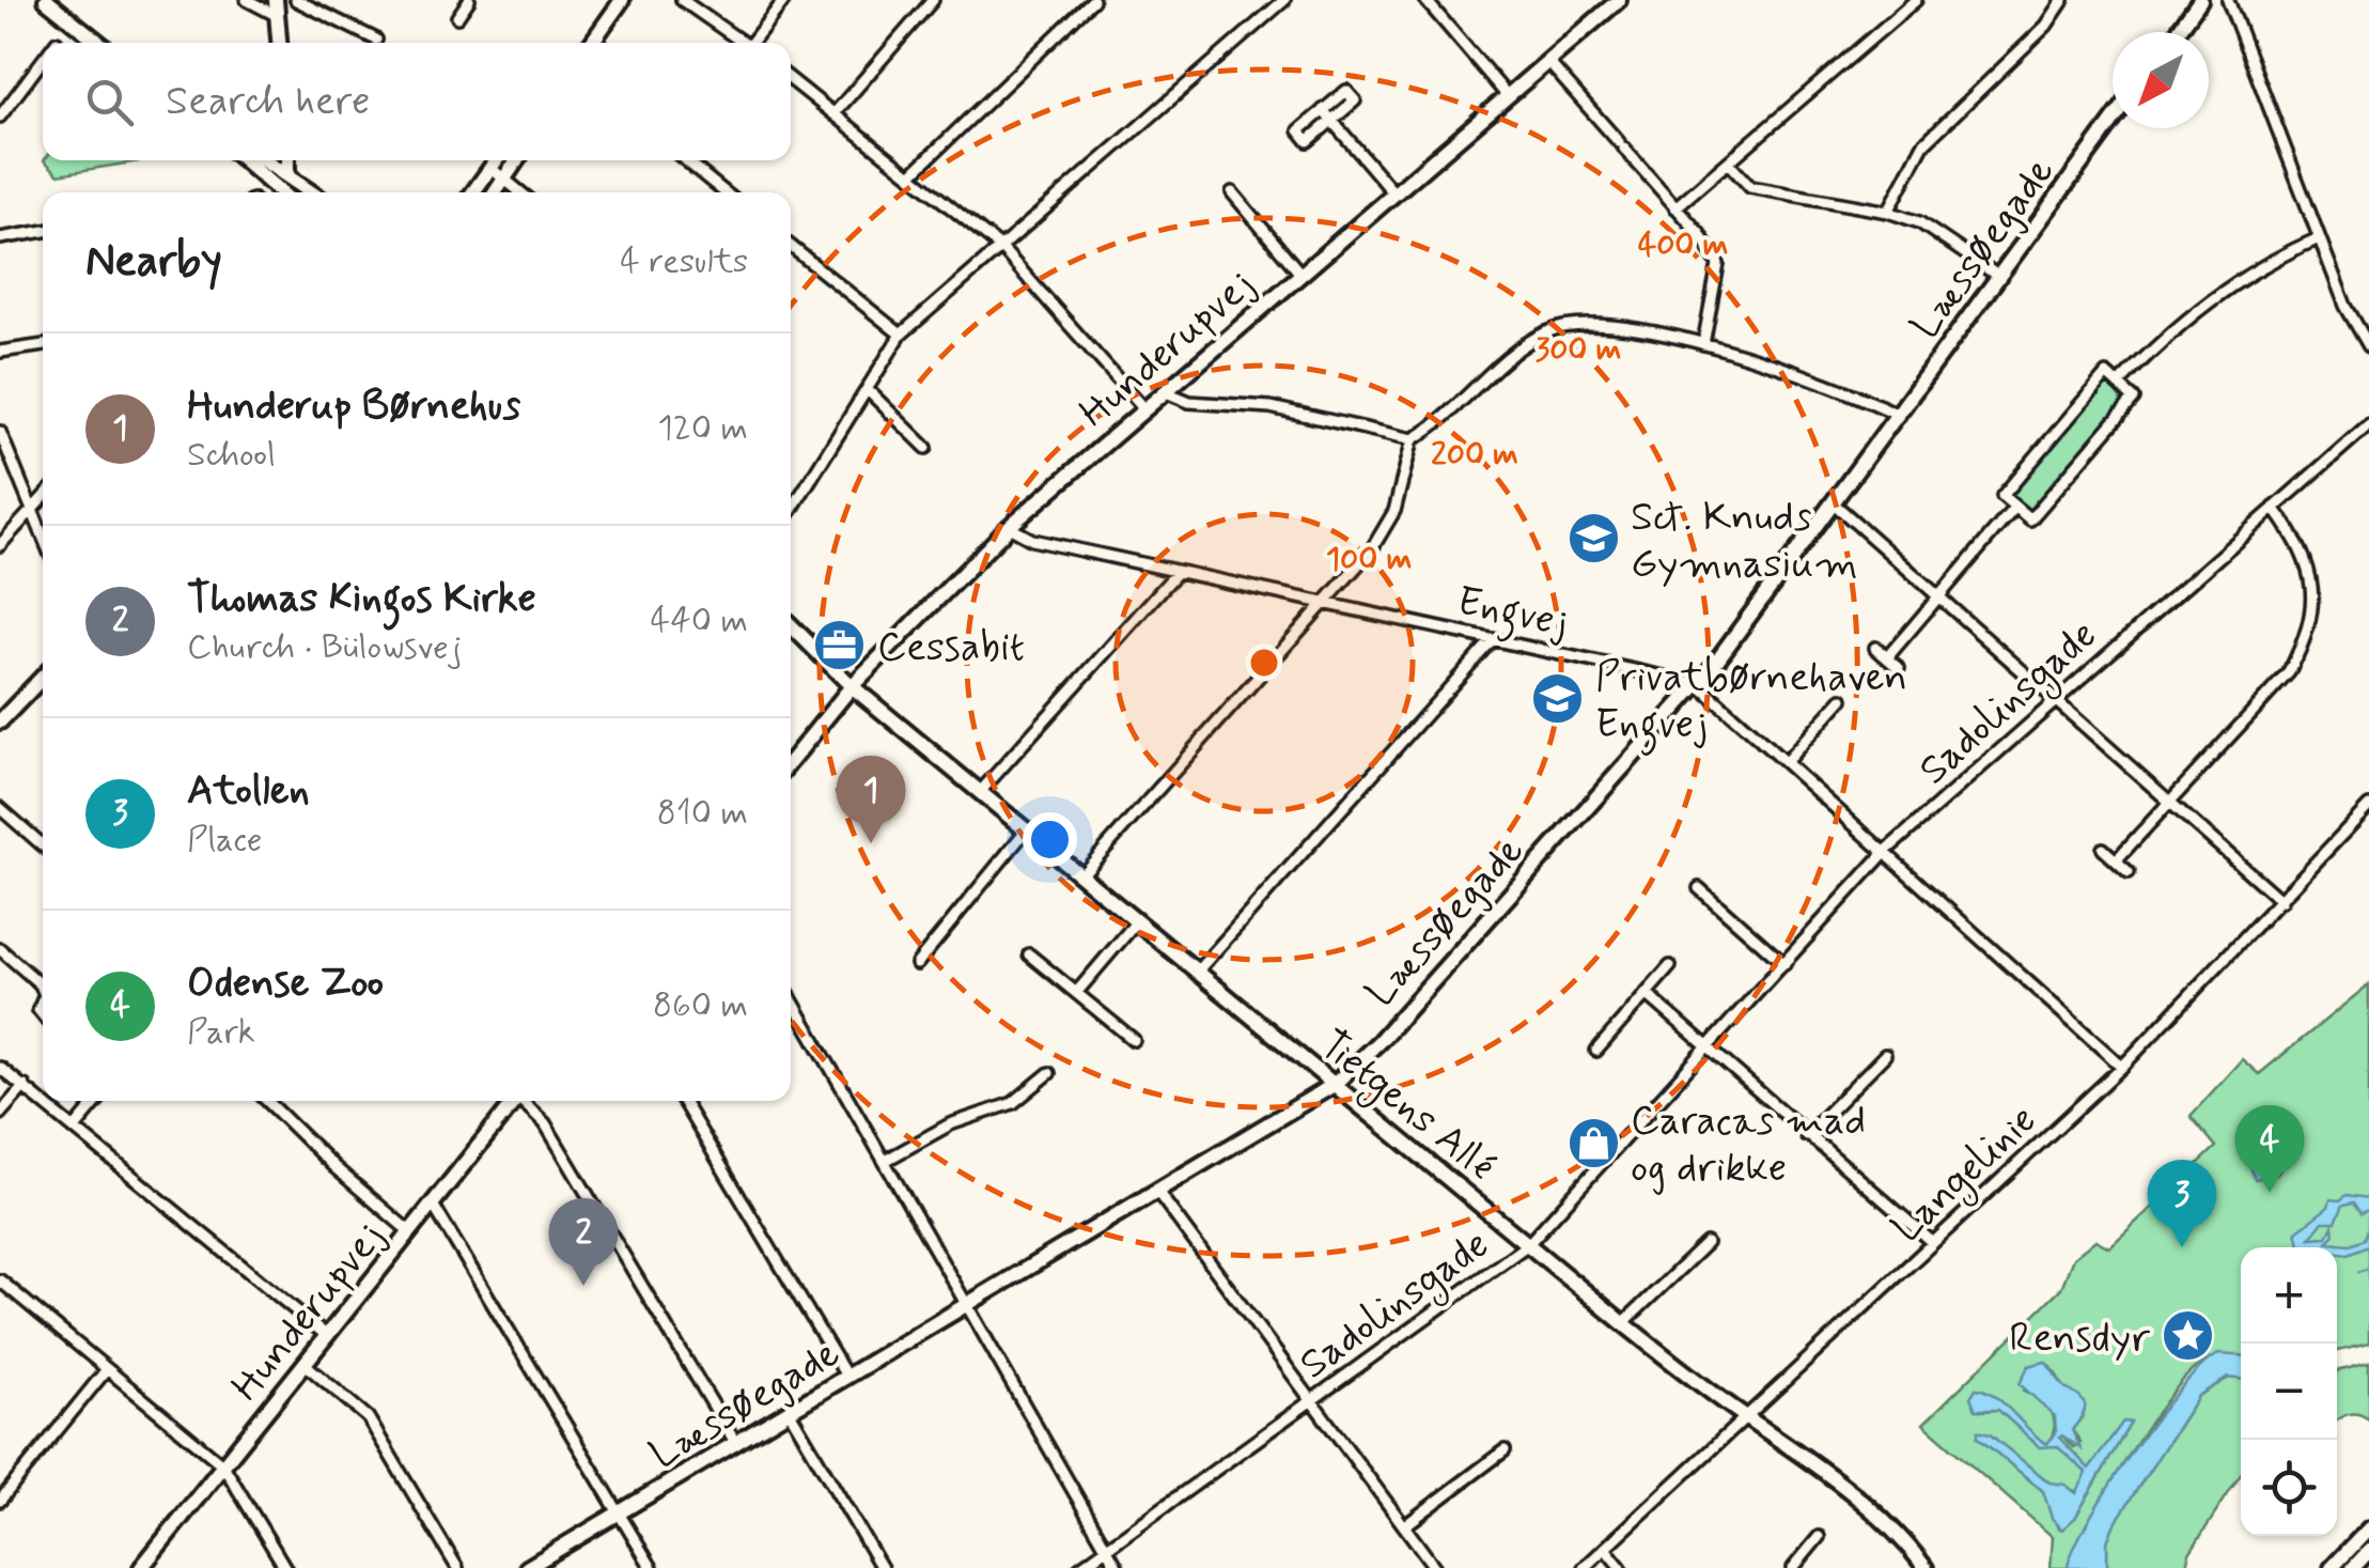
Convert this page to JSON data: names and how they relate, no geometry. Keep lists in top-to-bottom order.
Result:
{
  "streets": {
    "street": [
      "Læssøegade",
      "Hunderupvej",
      "Engvej",
      "Sadolinsgade",
      "Tietgens Allé",
      "Langelinie"
    ]
  },
  "crossings": [
    ["Læssøegade", "Engvej"],
    ["Læssøegade", "Tietgens Allé"],
    ["Hunderupvej", "Engvej"],
    ["Hunderupvej", "Tietgens Allé"],
    ["Engvej", "Sadolinsgade"],
    ["Engvej", "Langelinie"],
    ["Sadolinsgade", "Tietgens Allé"],
    ["Tietgens Allé", "Langelinie"]
  ],
  "places": {
    "school or university": ["Sct. Knuds Gymnasium", "Privatbørnehaven Engvej"],
    "office": ["Cessabit"],
    "shop": ["Caracas mad og drikke"],
    "place": ["Rensdyr"]
  },
  "north": "bottom left",
  "page": {
    "search": "Search here",
    "heading": ["Nearby", "4 results"],
    "list": [
      {
        "mark": "1",
        "name": "Hunderup Børnehus",
        "note": "School",
        "value": "120 m"
      },
      {
        "mark": "2",
        "name": "Thomas Kingos Kirke",
        "note": "Church · Bülowsvej",
        "value": "440 m"
      },
      {
        "mark": "3",
        "name": "Atollen",
        "note": "Place",
        "value": "810 m"
      },
      {
        "mark": "4",
        "name": "Odense Zoo",
        "note": "Park",
        "value": "860 m"
      }
    ],
    "pins": [
      "1",
      "4",
      "3",
      "2"
    ],
    "map_buttons": ["+", "−"]
  },
  "rings": [
    "400 m",
    "300 m",
    "200 m",
    "100 m"
  ]
}
